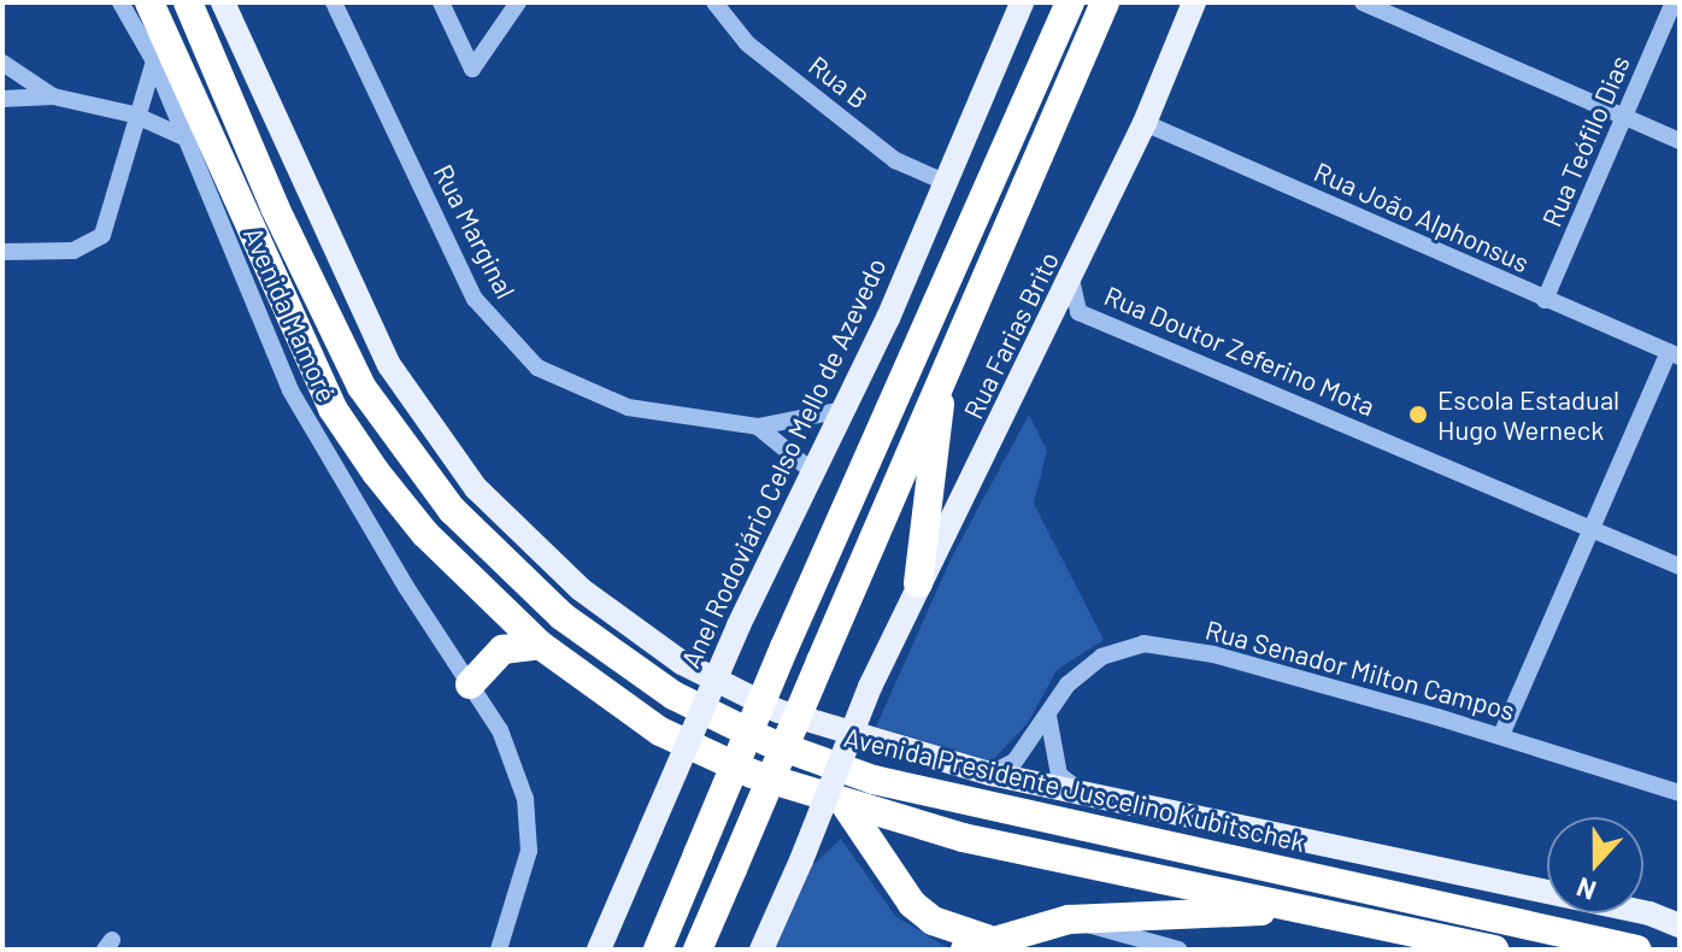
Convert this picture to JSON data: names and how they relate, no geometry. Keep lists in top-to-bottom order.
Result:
{
  "streets": {
    "highway": ["Avenida Presidente Juscelino Kubitschek"],
    "main road": ["Rua Farias Brito", "Anel Rodoviário Celso Mello de Azevedo"],
    "street": [
      "Rua B",
      "Rua Teófilo Dias",
      "Rua João Alphonsus",
      "Rua Marginal",
      "Avenida Mamoré",
      "Rua Doutor Zeferino Mota",
      "Rua Senador Milton Campos"
    ]
  },
  "crossings": [
    ["Rua B", "Anel Rodoviário Celso Mello de Azevedo"],
    ["Rua Teófilo Dias", "Rua João Alphonsus"],
    ["Rua João Alphonsus", "Rua Farias Brito"],
    ["Rua Marginal", "Anel Rodoviário Celso Mello de Azevedo"],
    ["Rua Farias Brito", "Rua Doutor Zeferino Mota"],
    ["Rua Senador Milton Campos", "Avenida Presidente Juscelino Kubitschek"]
  ],
  "places": ["Escola Estadual Hugo Werneck"],
  "north": "bottom"
}
